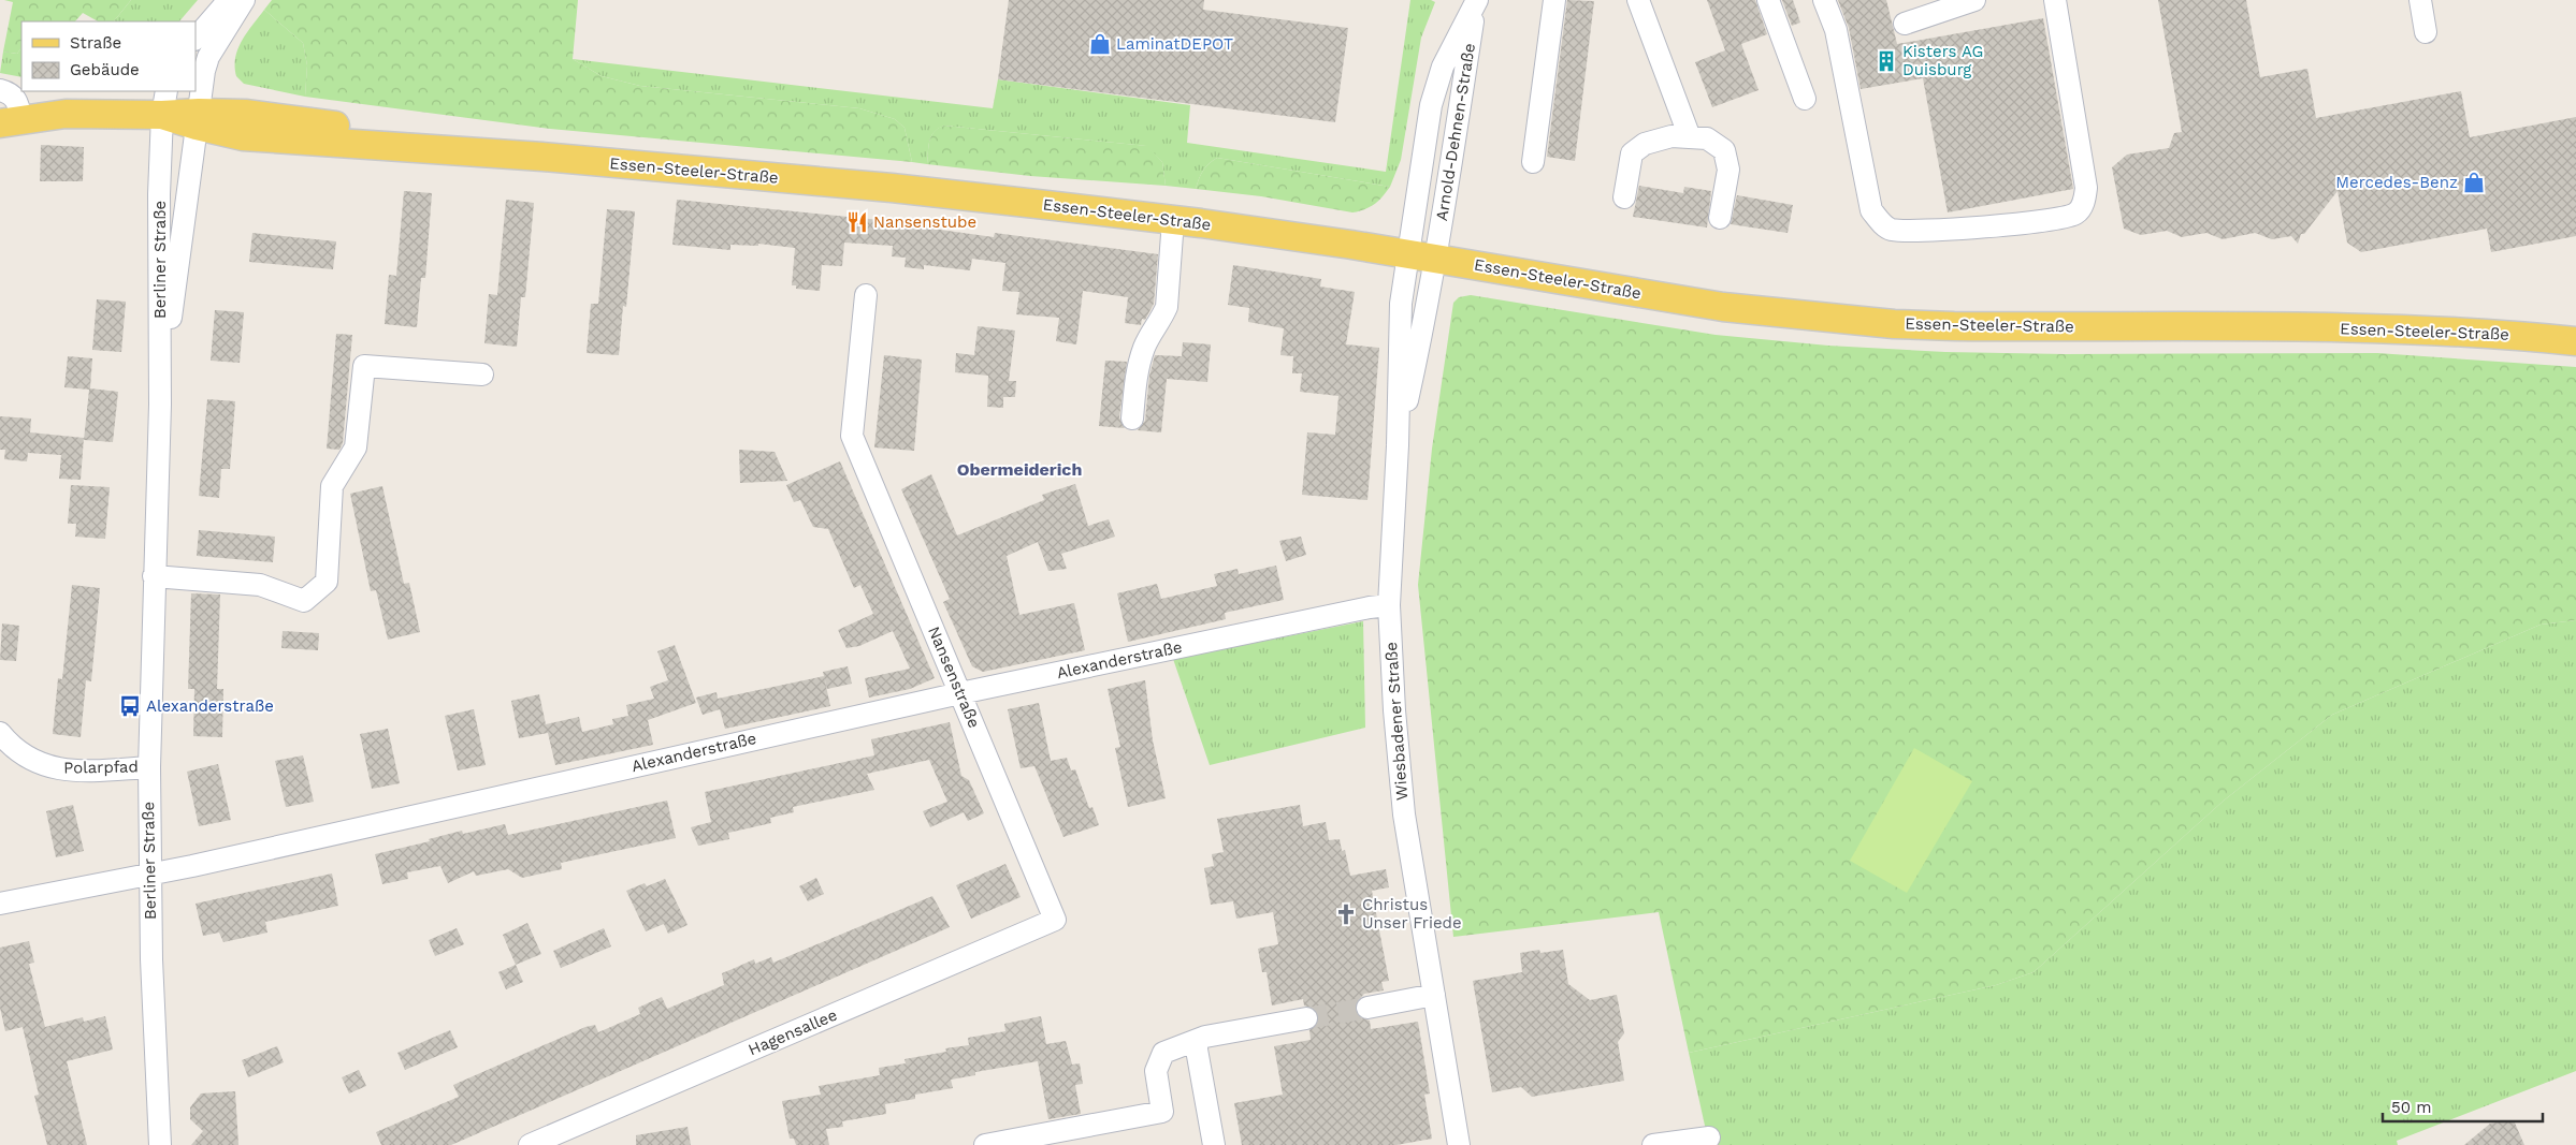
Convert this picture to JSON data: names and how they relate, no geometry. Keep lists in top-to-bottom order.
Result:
{
  "streets": {
    "main road": ["Essen-Steeler-Straße"],
    "street": [
      "Arnold-Dehnen-Straße",
      "Berliner Straße",
      "Alexanderstraße",
      "Nansenstraße",
      "Wiesbadener Straße",
      "Polarpfad",
      "Hagensallee"
    ]
  },
  "crossings": [
    ["Arnold-Dehnen-Straße", "Essen-Steeler-Straße"],
    ["Arnold-Dehnen-Straße", "Wiesbadener Straße"],
    ["Essen-Steeler-Straße", "Berliner Straße"],
    ["Essen-Steeler-Straße", "Wiesbadener Straße"],
    ["Berliner Straße", "Alexanderstraße"],
    ["Berliner Straße", "Polarpfad"],
    ["Alexanderstraße", "Nansenstraße"],
    ["Alexanderstraße", "Wiesbadener Straße"],
    ["Nansenstraße", "Hagensallee"]
  ],
  "districts": ["Obermeiderich"],
  "places": {
    "shop": ["LaminatDEPOT", "Mercedes-Benz"],
    "building": ["Kisters AG Duisburg"],
    "restaurant": ["Nansenstube"],
    "bus stop": ["Alexanderstraße"],
    "church": ["Christus Unser Friede"]
  },
  "legend": ["Straße", "Gebäude"],
  "scale_bar": "50 m"
}
